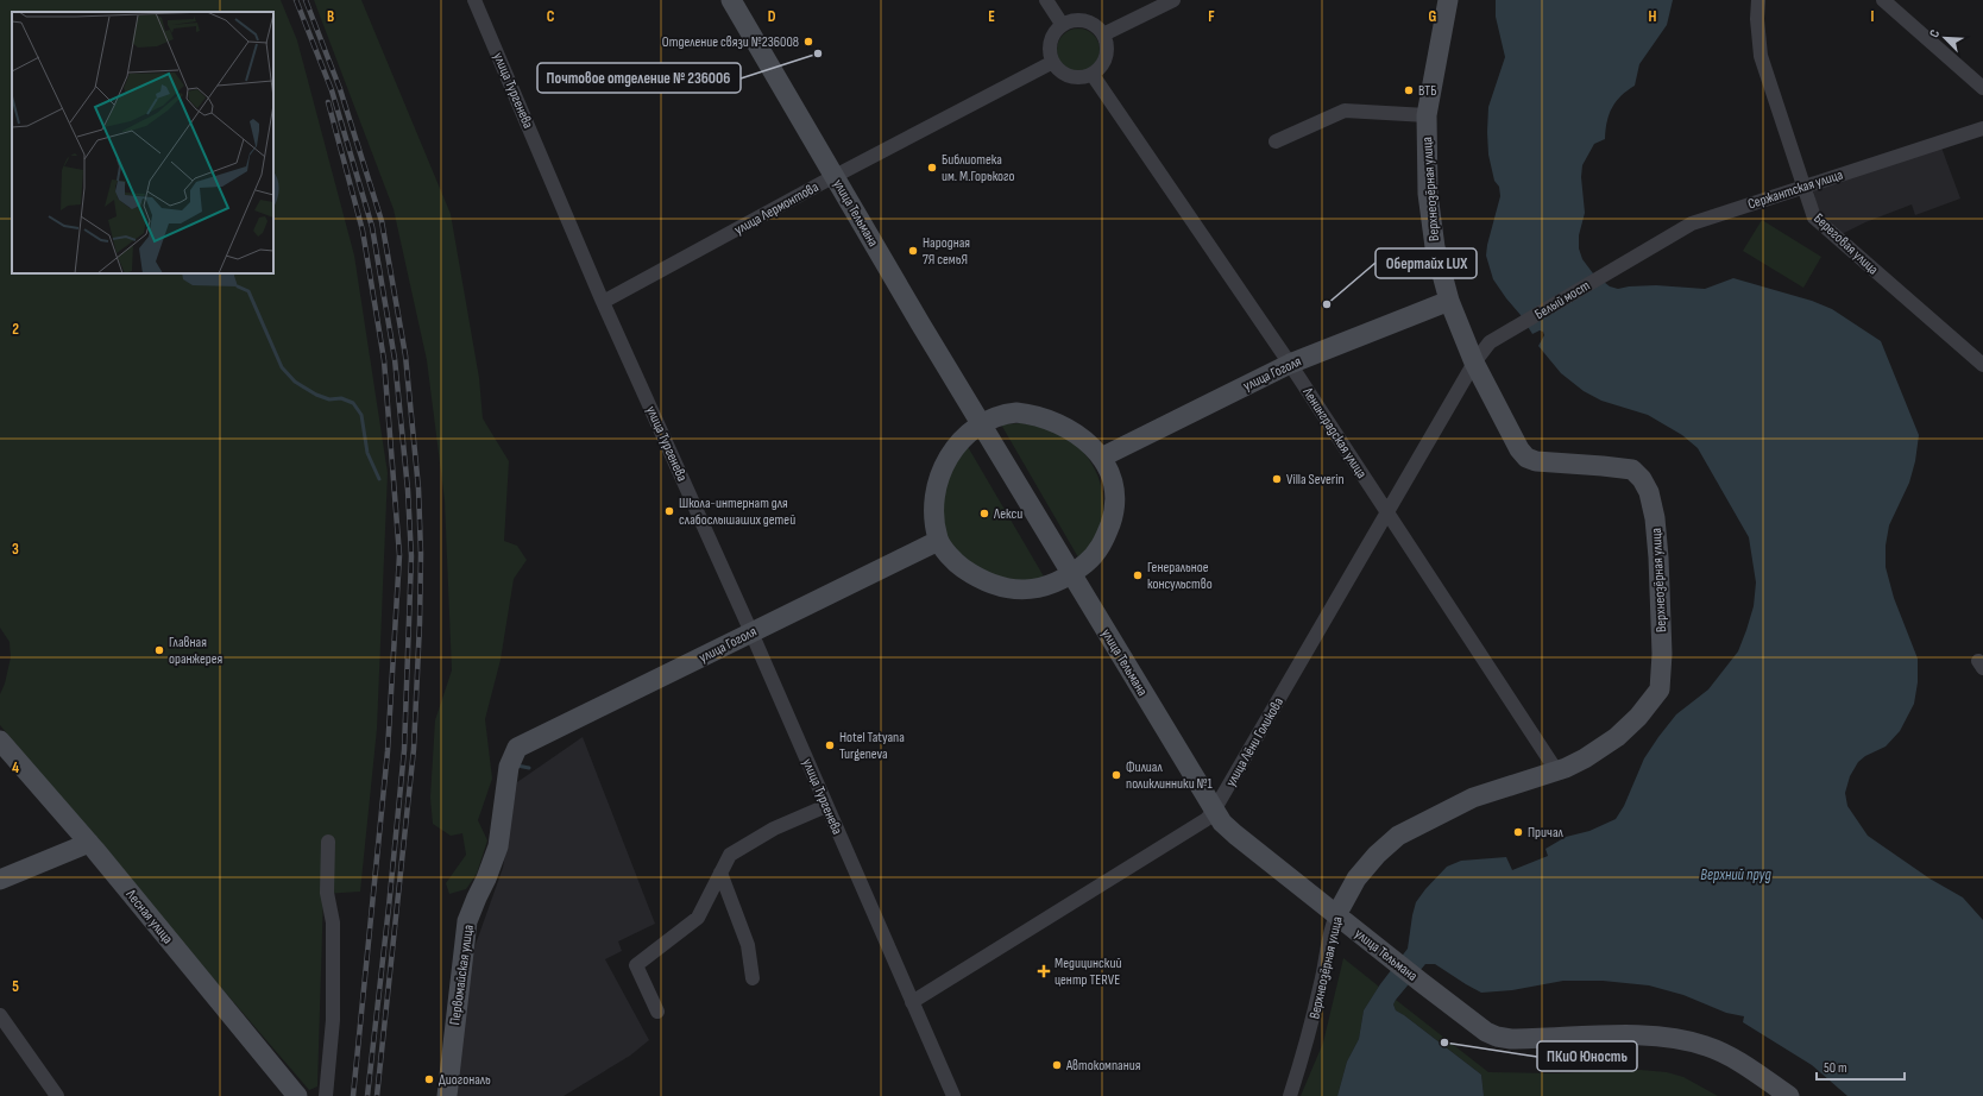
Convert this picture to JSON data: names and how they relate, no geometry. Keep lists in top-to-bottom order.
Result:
{
  "streets": {
    "street": [
      "улица Тургенева",
      "Верхнеозёрная улица",
      "Сержантская улица",
      "улица Лермонтова",
      "улица Тельмана",
      "Береговая улица",
      "Белый мост",
      "улица Гоголя",
      "Ленинградская улица",
      "улица Лёни Голикова",
      "Лесная улица",
      "Первомайская улица"
    ]
  },
  "crossings": [
    ["улица Тургенева", "улица Лермонтова"],
    ["улица Тургенева", "улица Гоголя"],
    ["улица Тургенева", "улица Лёни Голикова"],
    ["Верхнеозёрная улица", "улица Тельмана"],
    ["Верхнеозёрная улица", "Белый мост"],
    ["Верхнеозёрная улица", "улица Гоголя"],
    ["Верхнеозёрная улица", "Ленинградская улица"],
    ["Верхнеозёрная улица", "улица Лёни Голикова"],
    ["Сержантская улица", "Береговая улица"],
    ["Сержантская улица", "Белый мост"],
    ["улица Лермонтова", "улица Тельмана"],
    ["улица Лермонтова", "Ленинградская улица"],
    ["улица Тельмана", "улица Лёни Голикова"],
    ["Белый мост", "улица Лёни Голикова"],
    ["улица Гоголя", "Ленинградская улица"],
    ["улица Гоголя", "Первомайская улица"],
    ["Ленинградская улица", "улица Лёни Голикова"]
  ],
  "water": ["Верхний пруд"],
  "places": {
    "other": [
      "Отделение связи №236008",
      "Почтовое отделение № 236006",
      "ВТБ",
      "Библиотека им. М.Горького",
      "Народная 7Я семьЯ",
      "Обертайх LUX",
      "Villa Severin",
      "Школа-интернат для слабослышаших детей",
      "Лекси",
      "Генеральное консульство",
      "Главная оранжерея",
      "Hotel Tatyana Turgeneva",
      "Филиал поликлинники №1",
      "Причал",
      "ПКиО Юность",
      "Автокомпания",
      "Диогональ"
    ],
    "health": ["Медицинский центр TERVE"]
  },
  "scale_bar": "50 m",
  "north": "top left",
  "grid": {
    "columns": [
      "B",
      "C",
      "D",
      "E",
      "F",
      "G",
      "H",
      "I"
    ],
    "rows": [
      "2",
      "3",
      "4",
      "5"
    ]
  }
}
